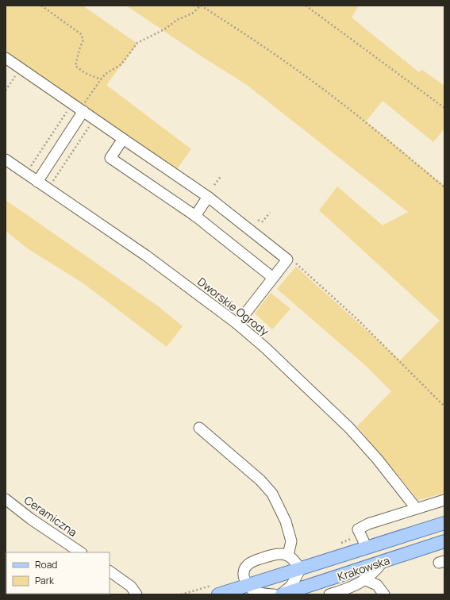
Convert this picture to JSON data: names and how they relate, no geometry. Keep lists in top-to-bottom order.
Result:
{
  "streets": {
    "main road": ["Krakowska"],
    "street": ["Dworskie Ogrody", "Ceramiczna"]
  },
  "crossings": [
    ["Dworskie Ogrody", "Krakowska"]
  ],
  "legend": ["Road", "Park"]
}
